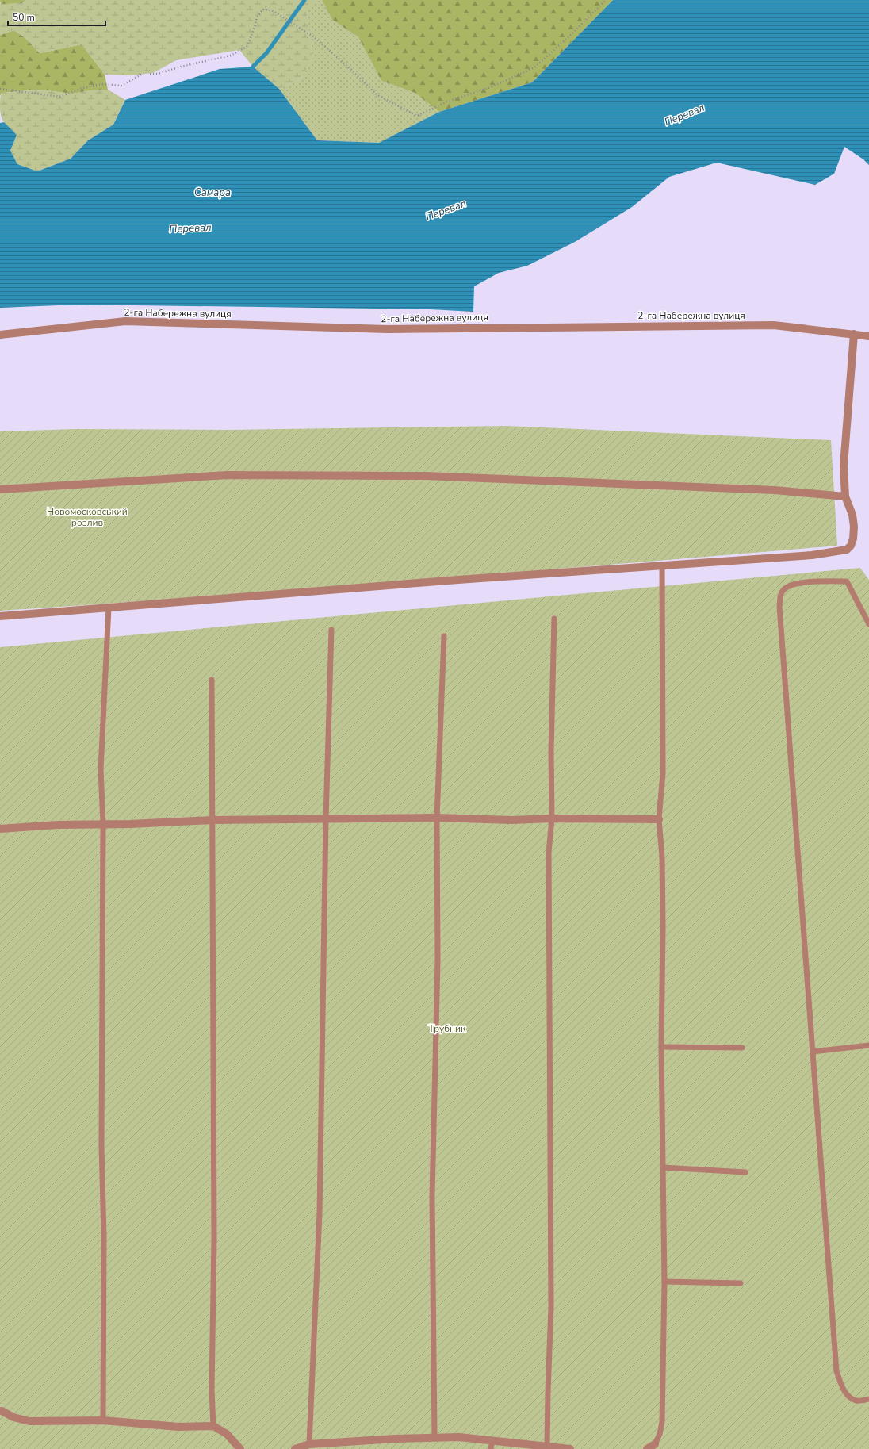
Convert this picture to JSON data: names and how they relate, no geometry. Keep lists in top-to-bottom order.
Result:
{
  "streets": {
    "street": ["2-га Набережна вулиця"]
  },
  "water": ["Перевал", "Самара"],
  "parks": ["Новомосковський розлив", "Трубник"],
  "scale_bar": "50 m"
}
